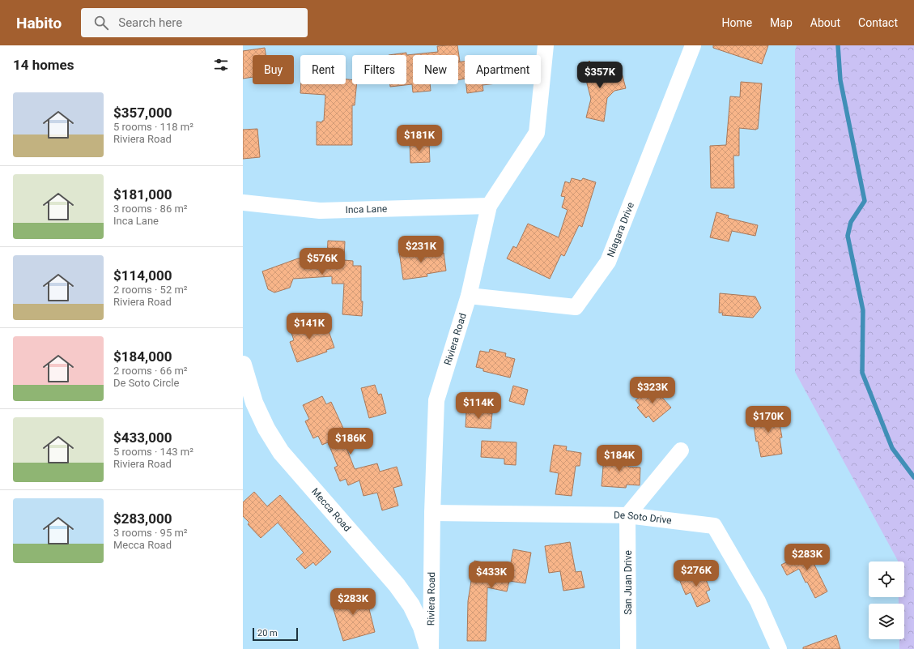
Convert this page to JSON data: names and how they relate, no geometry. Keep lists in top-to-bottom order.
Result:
{
  "streets": {
    "street": [
      "Inca Lane",
      "Niagara Drive",
      "Riviera Road",
      "Mecca Road",
      "De Soto Drive",
      "San Juan Drive"
    ]
  },
  "crossings": [
    ["Inca Lane", "Riviera Road"],
    ["Niagara Drive", "Riviera Road"],
    ["Riviera Road", "Mecca Road"],
    ["Riviera Road", "De Soto Drive"],
    ["De Soto Drive", "San Juan Drive"]
  ],
  "scale_bar": "20 m",
  "page": {
    "header": "Habito",
    "search": "Search here",
    "nav": [
      "Home",
      "Map",
      "About",
      "Contact"
    ],
    "heading": "14 homes",
    "chip": [
      "Buy",
      "Rent",
      "Filters",
      "New",
      "Apartment"
    ],
    "price": [
      "$357K",
      "$181K",
      "$231K",
      "$576K",
      "$141K",
      "$323K",
      "$114K",
      "$170K",
      "$186K",
      "$184K",
      "$283K",
      "$276K",
      "$433K",
      "$283K"
    ],
    "list": [
      {
        "name": "$357,000",
        "note": "5 rooms · 118 m² · Riviera Road"
      },
      {
        "name": "$181,000",
        "note": "3 rooms · 86 m² · Inca Lane"
      },
      {
        "name": "$114,000",
        "note": "2 rooms · 52 m² · Riviera Road"
      },
      {
        "name": "$184,000",
        "note": "2 rooms · 66 m² · De Soto Circle"
      },
      {
        "name": "$433,000",
        "note": "5 rooms · 143 m² · Riviera Road"
      },
      {
        "name": "$283,000",
        "note": "3 rooms · 95 m² · Mecca Road"
      }
    ],
    "scale": "20 m"
  }
}
